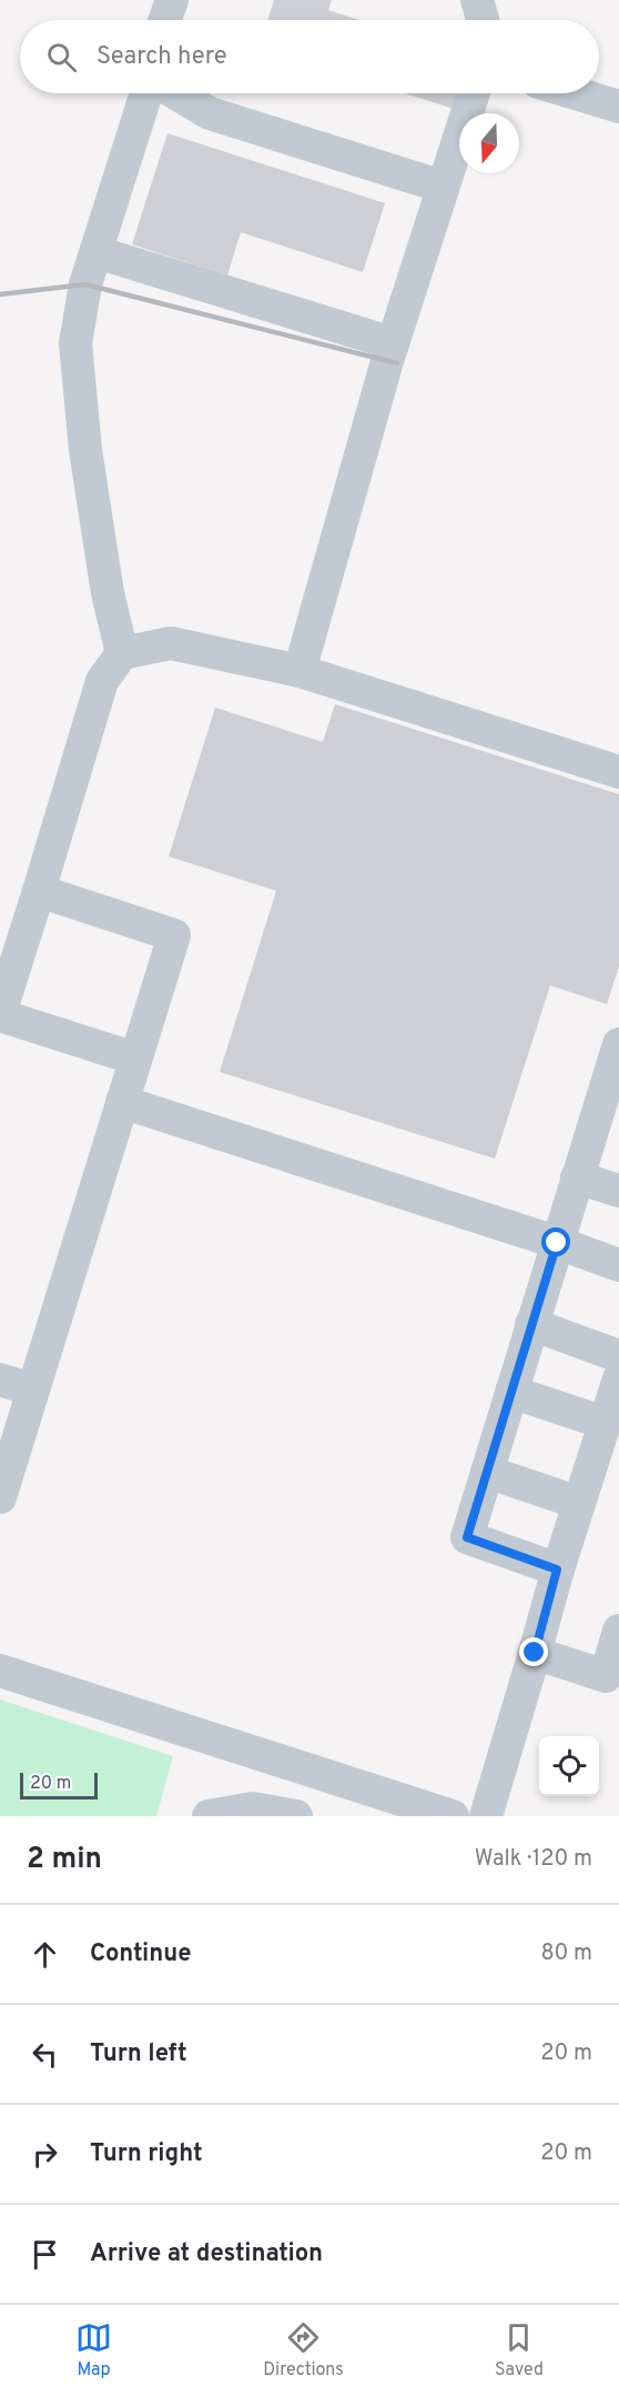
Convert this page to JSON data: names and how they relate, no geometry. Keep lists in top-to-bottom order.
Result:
{
  "scale_bar": "20 m",
  "north": "bottom",
  "page": {
    "search": "Search here",
    "scale": "20 m",
    "heading": ["2 min", "Walk · 120 m"],
    "list": [
      ["Continue", "80 m"],
      ["Turn left", "20 m"],
      ["Turn right", "20 m"],
      "Arrive at destination"
    ],
    "nav": ["Map", "Directions", "Saved"]
  }
}
